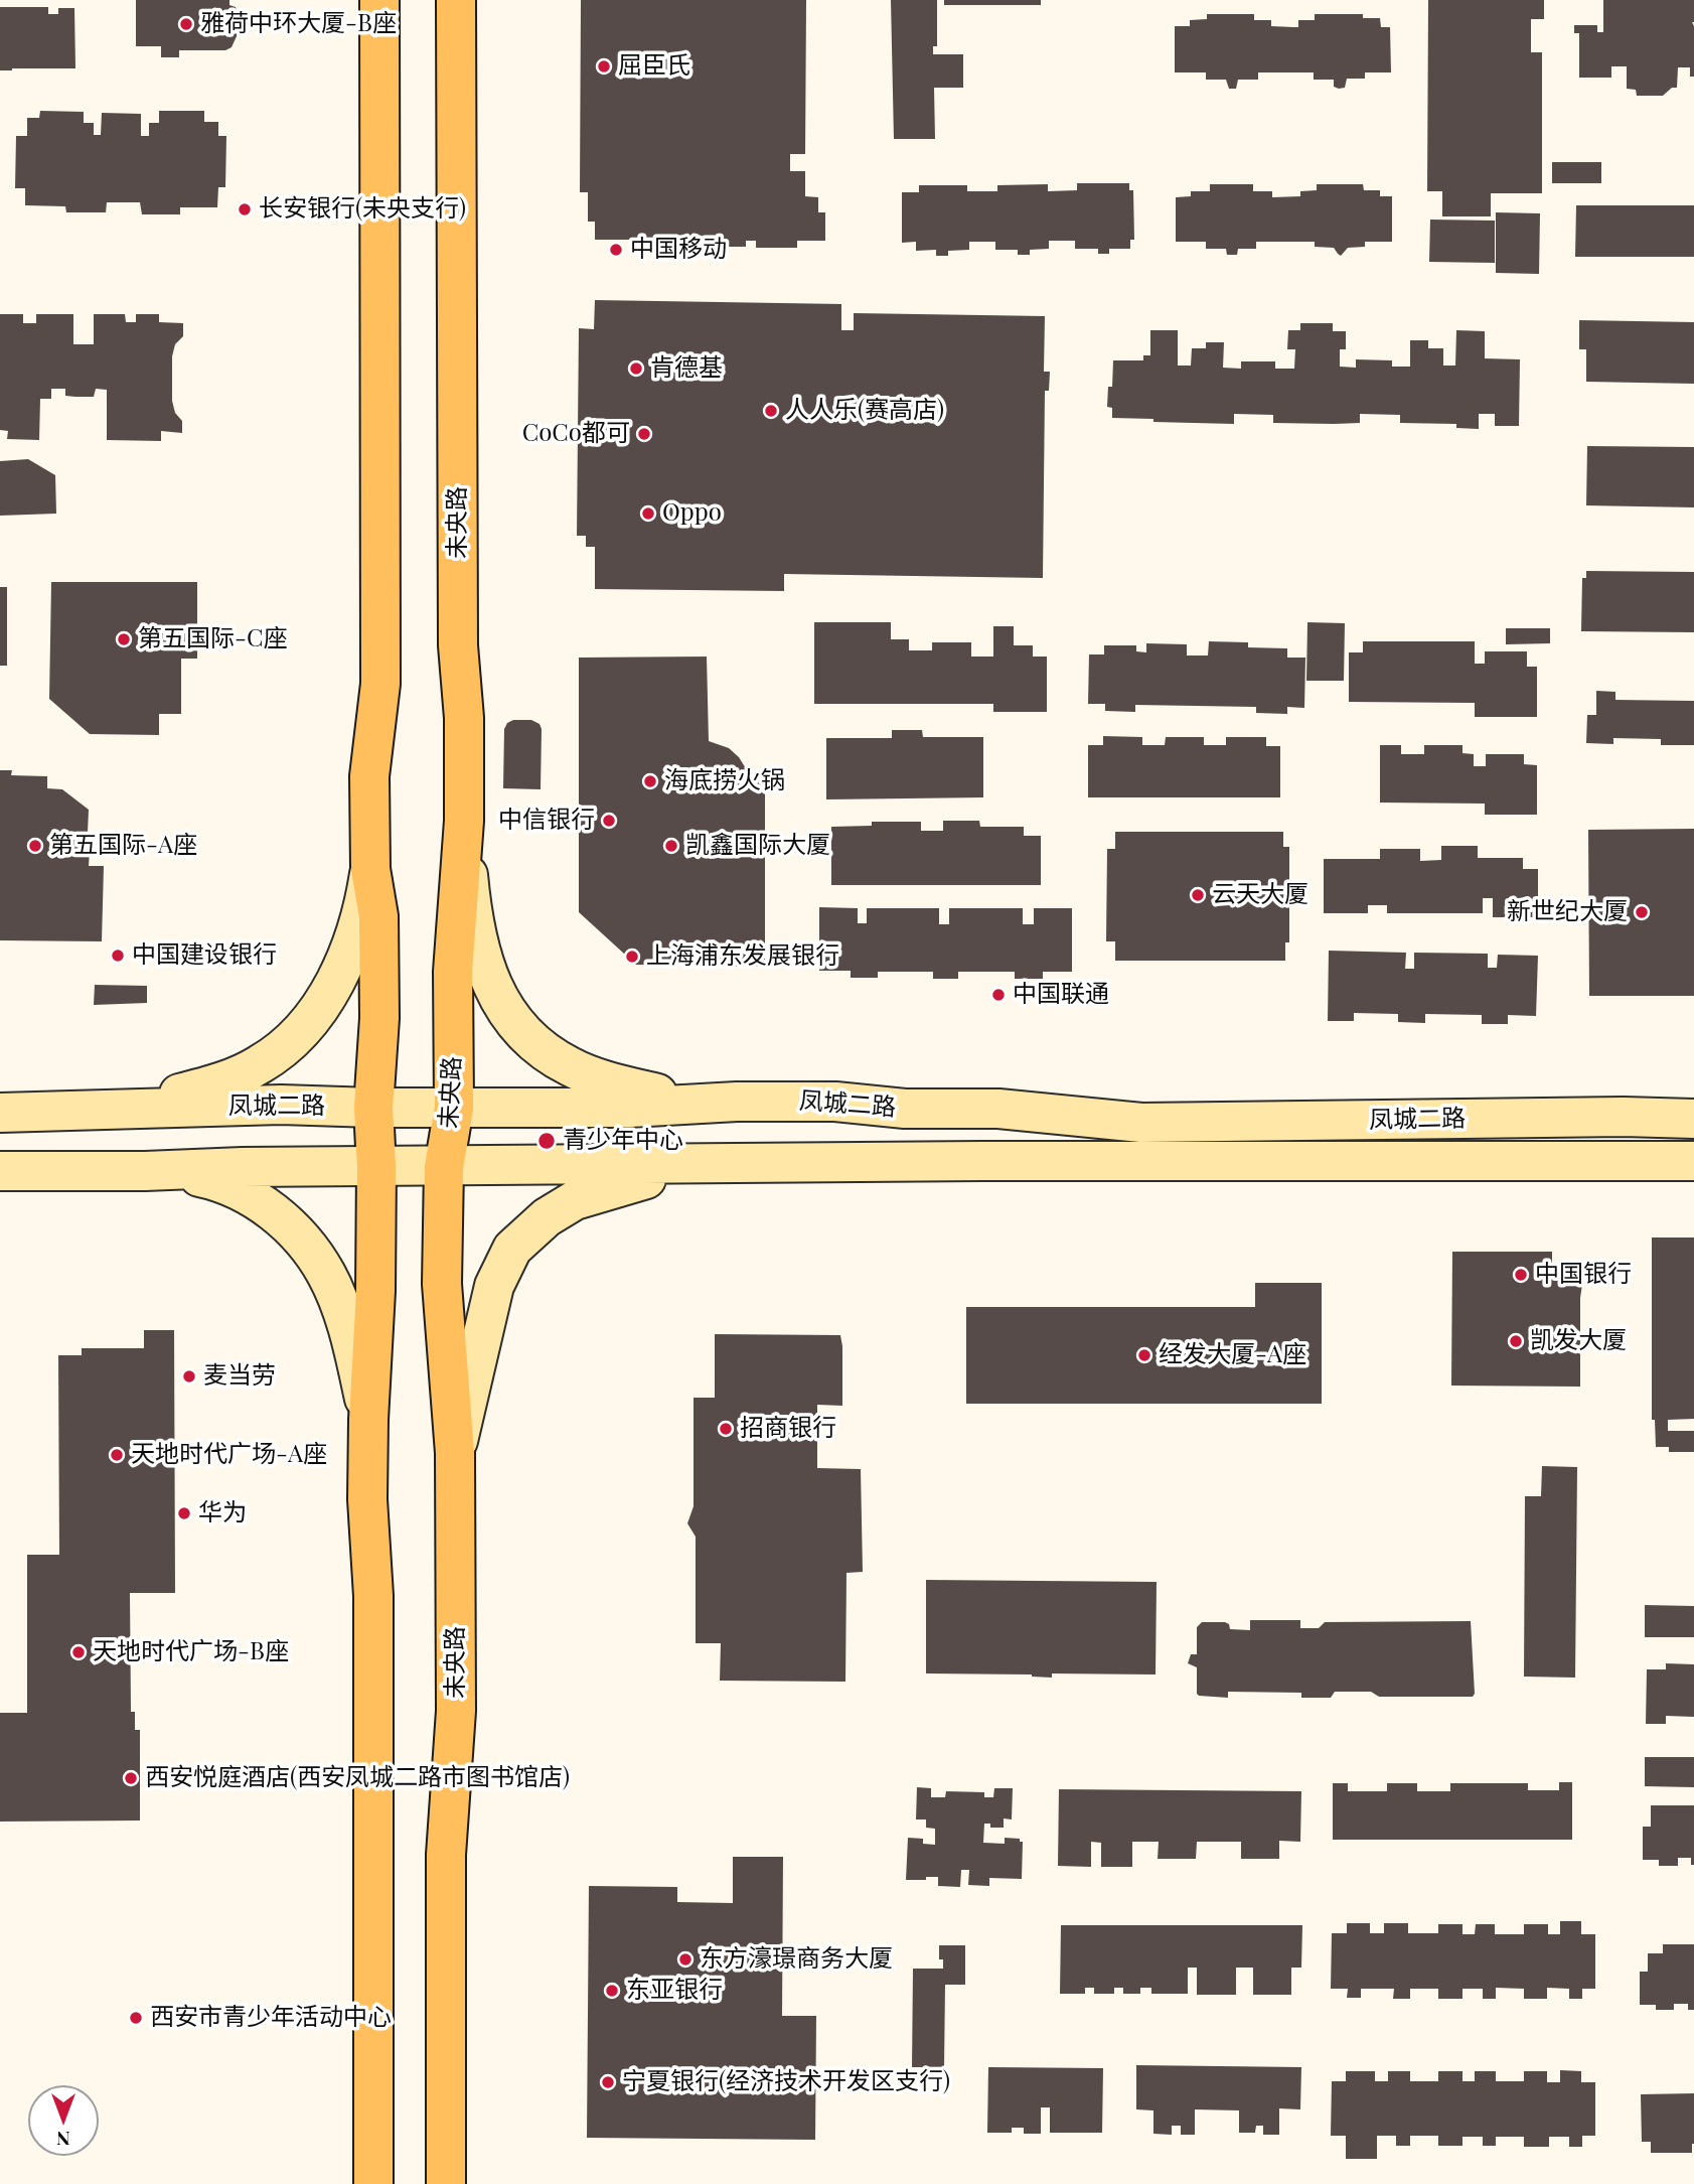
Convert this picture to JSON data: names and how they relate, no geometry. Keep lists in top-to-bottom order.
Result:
{
  "streets": {
    "main road": ["未央路", "凤城二路"]
  },
  "crossings": [
    ["未央路", "凤城二路"]
  ],
  "places": [
    "雅荷中环大厦-B座",
    "屈臣氏",
    "长安银行(未央支行)",
    "中国移动",
    "肯德基",
    "人人乐(赛高店)",
    "CoCo都可",
    "Oppo",
    "第五国际-C座",
    "海底捞火锅",
    "中信银行",
    "第五国际-A座",
    "凯鑫国际大厦",
    "云天大厦",
    "新世纪大厦",
    "中国建设银行",
    "上海浦东发展银行",
    "中国联通",
    "青少年中心",
    "中国银行",
    "凯发大厦",
    "经发大厦-A座",
    "麦当劳",
    "招商银行",
    "天地时代广场-A座",
    "华为",
    "天地时代广场-B座",
    "西安悦庭酒店(西安凤城二路市图书馆店)",
    "东方濠璟商务大厦",
    "东亚银行",
    "西安市青少年活动中心",
    "宁夏银行(经济技术开发区支行)"
  ],
  "north": "bottom"
}
